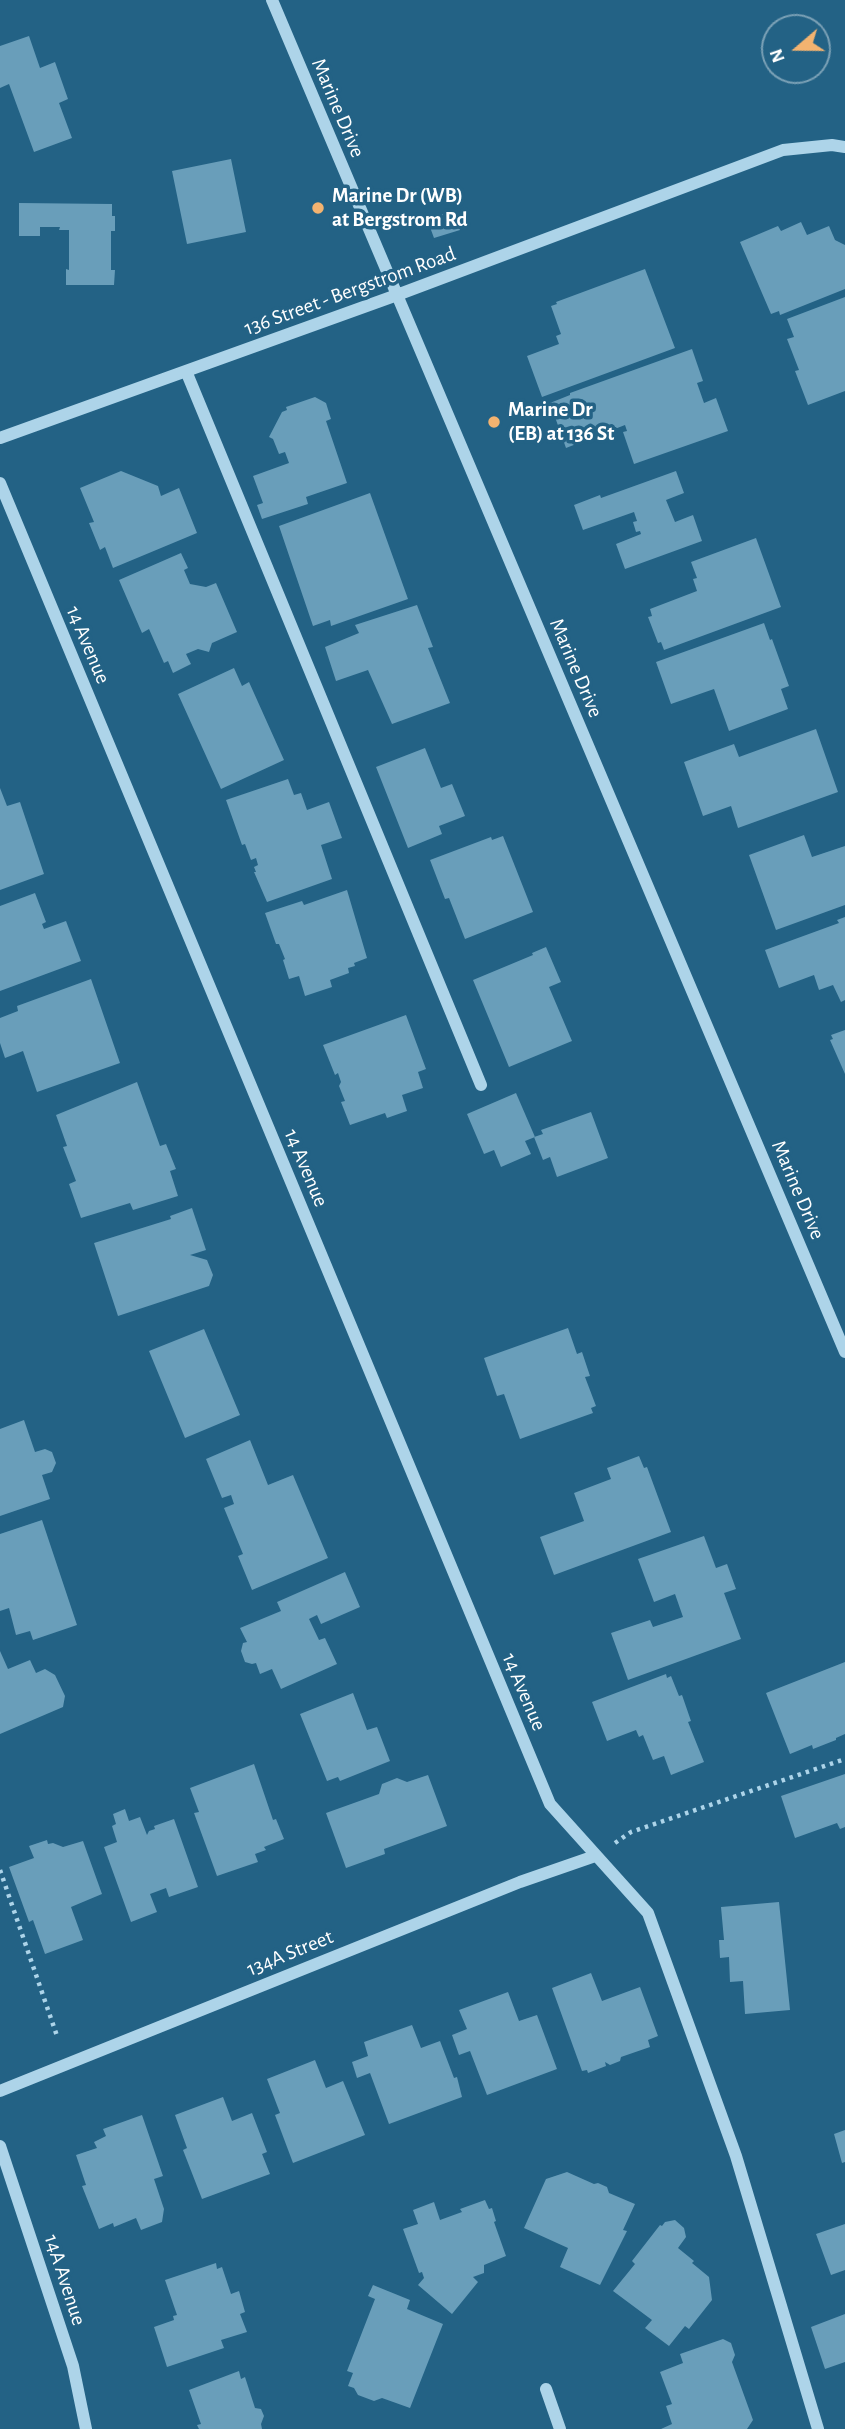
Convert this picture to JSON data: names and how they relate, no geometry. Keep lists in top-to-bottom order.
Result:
{
  "streets": {
    "street": [
      "Marine Drive",
      "136 Street - Bergstrom Road",
      "14 Avenue",
      "134A Street",
      "14A Avenue"
    ]
  },
  "crossings": [
    ["Marine Drive", "136 Street - Bergstrom Road"],
    ["14 Avenue", "134A Street"]
  ],
  "places": ["Marine Dr (WB) at Bergstrom Rd", "Marine Dr (EB) at 136 St"],
  "north": "left"
}
